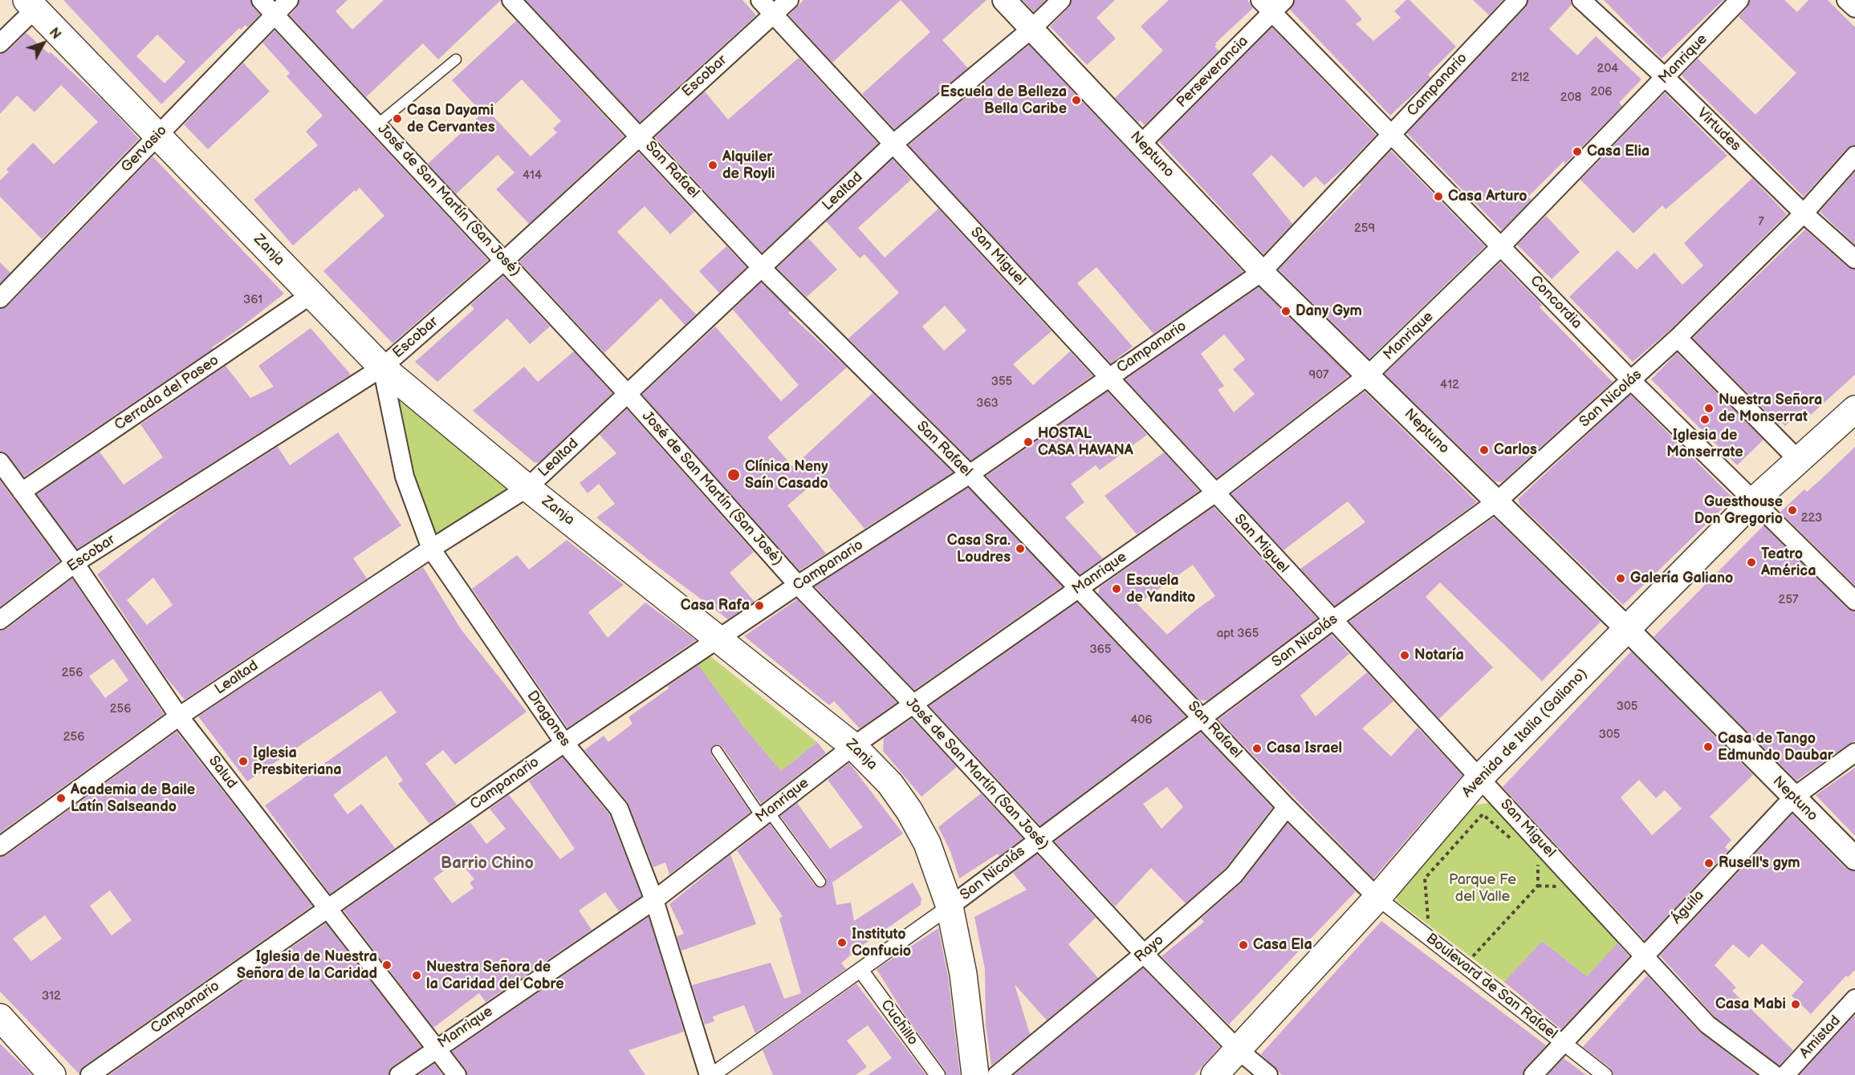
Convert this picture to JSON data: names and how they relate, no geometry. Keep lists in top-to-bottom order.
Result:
{
  "streets": {
    "main road": ["Zanja", "Avenida de Italia (Galiano)"],
    "street": [
      "Manrique",
      "Perseverancia",
      "Escobar",
      "Campanario",
      "Virtudes",
      "Gervasio",
      "Neptuno",
      "San Rafael",
      "Lealtad",
      "José de San Martín (San José)",
      "San Miguel",
      "Concordia",
      "Cerrada del Paseo",
      "San Nicolás",
      "Dragones",
      "Salud",
      "Águila",
      "Rayo",
      "Boulevard de San Rafael",
      "Cuchillo",
      "Amistad"
    ]
  },
  "crossings": [
    ["Manrique", "Virtudes"],
    ["Manrique", "Neptuno"],
    ["Manrique", "San Rafael"],
    ["Manrique", "José de San Martín (San José)"],
    ["Manrique", "Zanja"],
    ["Manrique", "San Miguel"],
    ["Manrique", "Concordia"],
    ["Manrique", "Dragones"],
    ["Manrique", "Salud"],
    ["Perseverancia", "Neptuno"],
    ["Perseverancia", "Concordia"],
    ["Escobar", "San Rafael"],
    ["Escobar", "José de San Martín (San José)"],
    ["Escobar", "Zanja"],
    ["Escobar", "San Miguel"],
    ["Escobar", "Dragones"],
    ["Escobar", "Salud"],
    ["Campanario", "Neptuno"],
    ["Campanario", "San Rafael"],
    ["Campanario", "José de San Martín (San José)"],
    ["Campanario", "Zanja"],
    ["Campanario", "San Miguel"],
    ["Campanario", "Concordia"],
    ["Campanario", "Dragones"],
    ["Campanario", "Salud"],
    ["Virtudes", "San Nicolás"],
    ["Gervasio", "José de San Martín (San José)"],
    ["Gervasio", "Zanja"],
    ["Neptuno", "Lealtad"],
    ["Neptuno", "San Nicolás"],
    ["Neptuno", "Avenida de Italia (Galiano)"],
    ["Neptuno", "Águila"],
    ["San Rafael", "Lealtad"],
    ["San Rafael", "San Nicolás"],
    ["San Rafael", "Avenida de Italia (Galiano)"],
    ["San Rafael", "Rayo"],
    ["San Rafael", "Boulevard de San Rafael"],
    ["Lealtad", "José de San Martín (San José)"],
    ["Lealtad", "Zanja"],
    ["Lealtad", "San Miguel"],
    ["Lealtad", "Dragones"],
    ["Lealtad", "Salud"],
    ["José de San Martín (San José)", "San Nicolás"],
    ["José de San Martín (San José)", "Avenida de Italia (Galiano)"],
    ["José de San Martín (San José)", "Rayo"],
    ["Zanja", "Cerrada del Paseo"],
    ["Zanja", "San Nicolás"],
    ["Zanja", "Dragones"],
    ["San Miguel", "San Nicolás"],
    ["San Miguel", "Avenida de Italia (Galiano)"],
    ["San Miguel", "Águila"],
    ["Concordia", "San Nicolás"],
    ["Concordia", "Avenida de Italia (Galiano)"],
    ["Cerrada del Paseo", "Salud"],
    ["San Nicolás", "Dragones"],
    ["San Nicolás", "Cuchillo"],
    ["Avenida de Italia (Galiano)", "Boulevard de San Rafael"],
    ["Águila", "Boulevard de San Rafael"]
  ],
  "districts": ["Barrio Chino"],
  "parks": ["Parque Fe del Valle"],
  "places": [
    "Escuela de Belleza Bella Caribe",
    "Casa Dayami de Cervantes",
    "Casa Elia",
    "Alquiler de Royli",
    "Casa Arturo",
    "Dany Gym",
    "Nuestra Señora de Monserrat",
    "Iglesia de Monserrate",
    "HOSTAL CASA HAVANA",
    "Carlos",
    "Clínica Neny Saín Casado",
    "Guesthouse Don Gregorio",
    "Casa Sra. Loudres",
    "Teatro América",
    "Galería Galiano",
    "Escuela de Yandito",
    "Casa Rafa",
    "Notaría",
    "Casa de Tango Edmundo Daubar",
    "Casa Israel",
    "Iglesia Presbiteriana",
    "Academia de Baile Latín Salseando",
    "Rusell's gym",
    "Instituto Confucio",
    "Casa Ela",
    "Iglesia de Nuestra Señora de la Caridad",
    "Nuestra Señora de la Caridad del Cobre",
    "Casa Mabi"
  ],
  "house_numbers": [
    "204",
    "212",
    "206",
    "208",
    "414",
    "7",
    "259",
    "361",
    "907",
    "355",
    "412",
    "363",
    "223",
    "257",
    "apt 365",
    "365",
    "256",
    "305",
    "256",
    "406",
    "305",
    "256",
    "312"
  ],
  "north": "top right"
}
